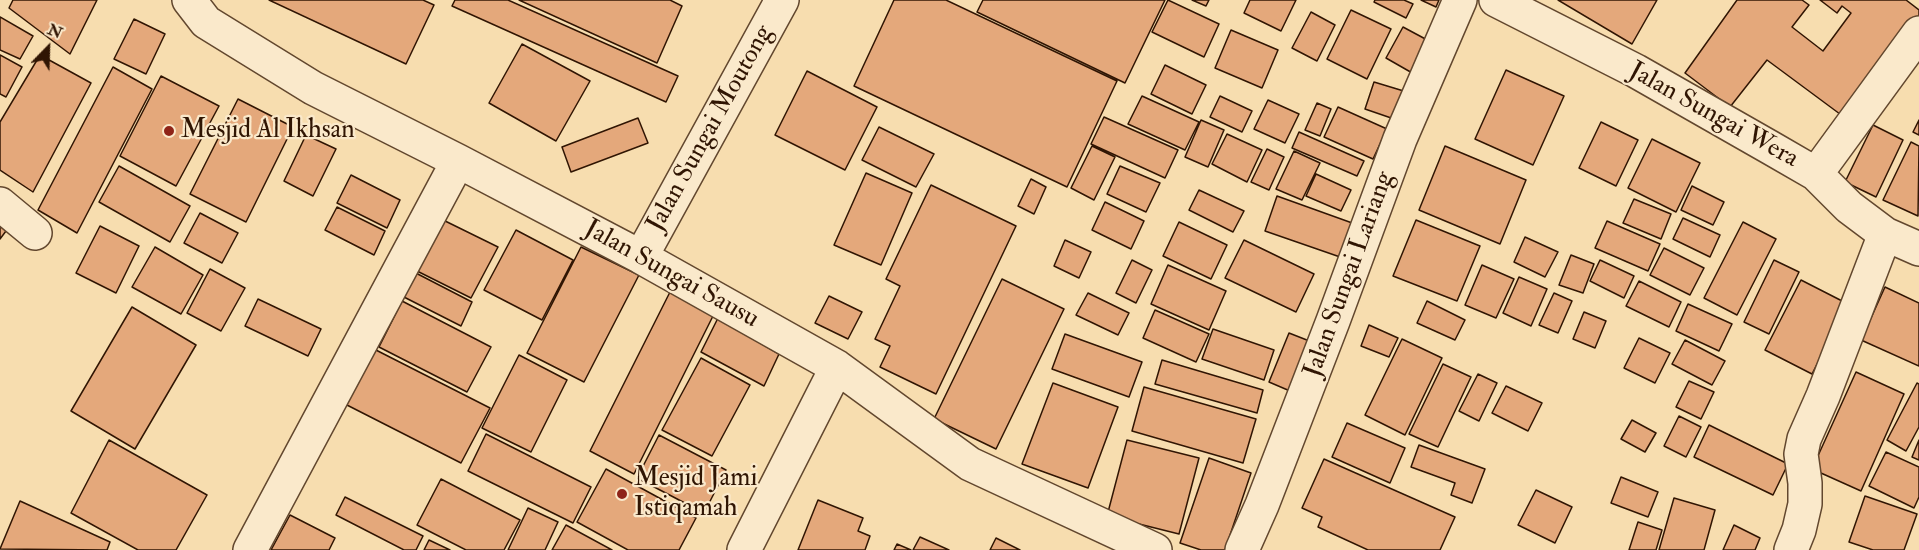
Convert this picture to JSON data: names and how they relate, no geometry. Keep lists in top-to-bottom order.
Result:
{
  "streets": {
    "street": [
      "Jalan Sungai Wera",
      "Jalan Sungai Moutong",
      "Jalan Sungai Sausu",
      "Jalan Sungai Lariang"
    ]
  },
  "crossings": [
    ["Jalan Sungai Moutong", "Jalan Sungai Sausu"]
  ],
  "places": ["Mesjid Al Ikhsan", "Mesjid Jami Istiqamah"],
  "north": "top right"
}
